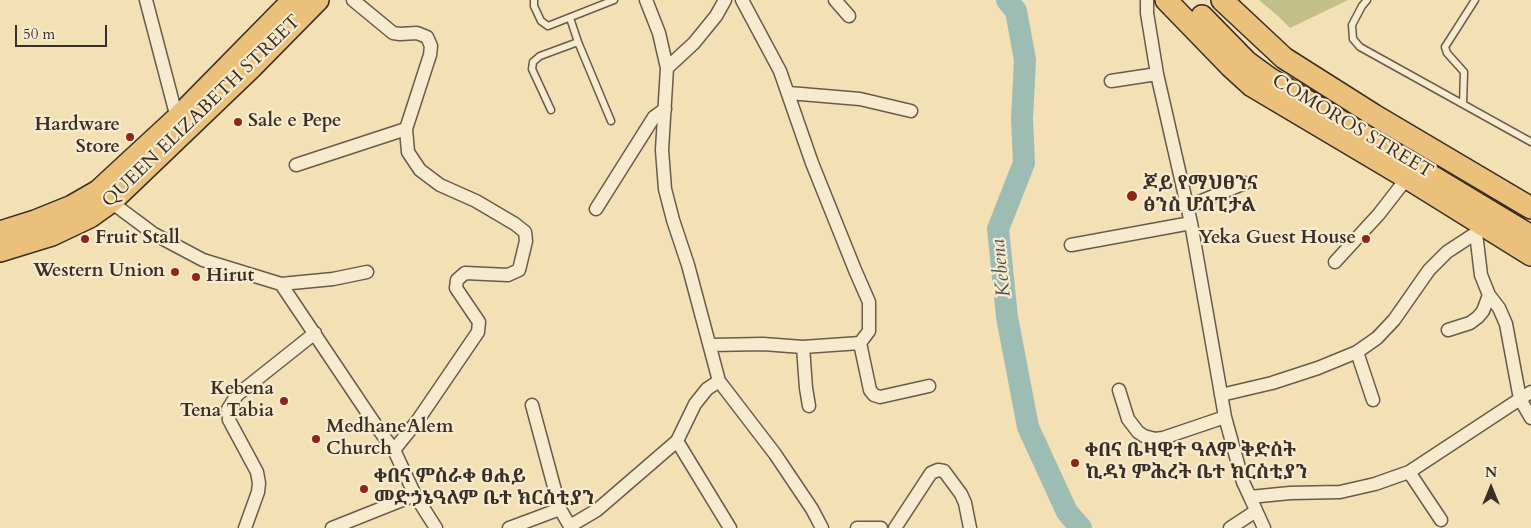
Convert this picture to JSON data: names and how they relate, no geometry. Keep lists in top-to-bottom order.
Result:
{
  "streets": {
    "main road": ["QUEEN ELIZABETH STREET", "COMOROS STREET"]
  },
  "water": ["Kebena"],
  "places": [
    "Sale e Pepe",
    "Hardware Store",
    "ጆይ የማህፀንና ፅንስ ሆስፒታል",
    "Fruit Stall",
    "Yeka Guest House",
    "Western Union",
    "Hirut",
    "Kebena Tena Tabia",
    "MedhaneAlem Church",
    "ቀበና ቤዛዊተ ዓለም ቅድስት ኪዳነ ምሕረት ቤተ ክርስቲያን",
    "ቀበና ምስራቀ ፀሐይ መድኃኔዓለም ቤተ ክርስቲያን"
  ],
  "scale_bar": "50 m",
  "north": "top"
}
